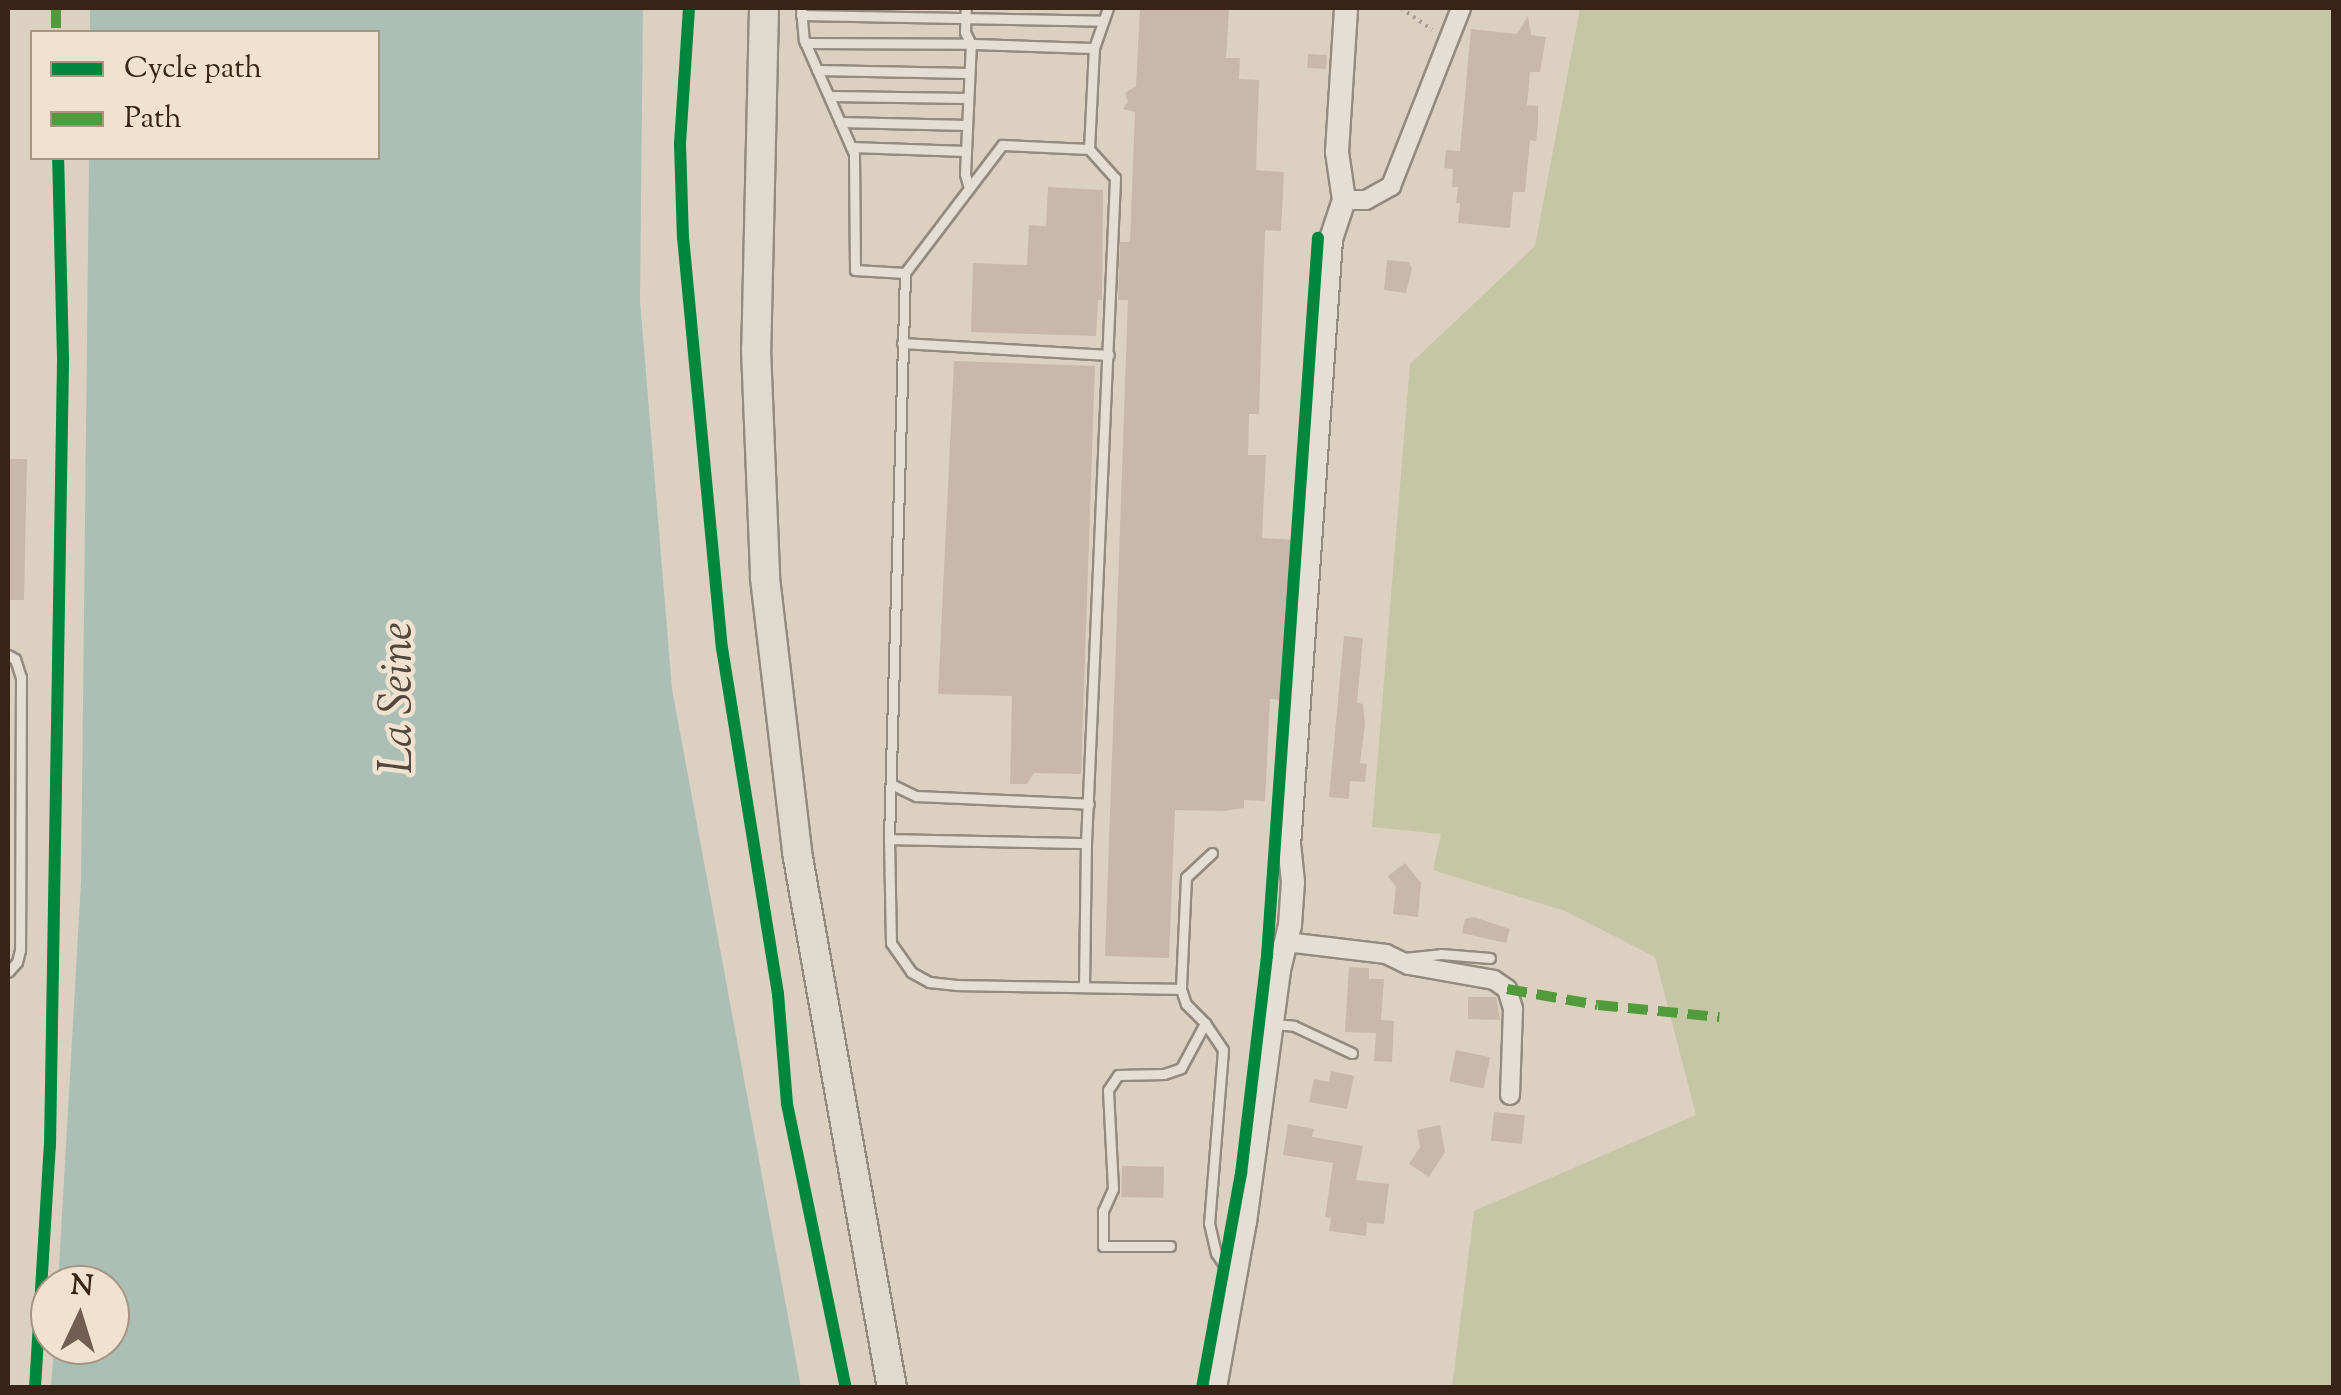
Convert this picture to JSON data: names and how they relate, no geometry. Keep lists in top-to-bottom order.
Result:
{
  "water": ["La Seine"],
  "legend": ["Cycle path", "Path"],
  "north": "top"
}
